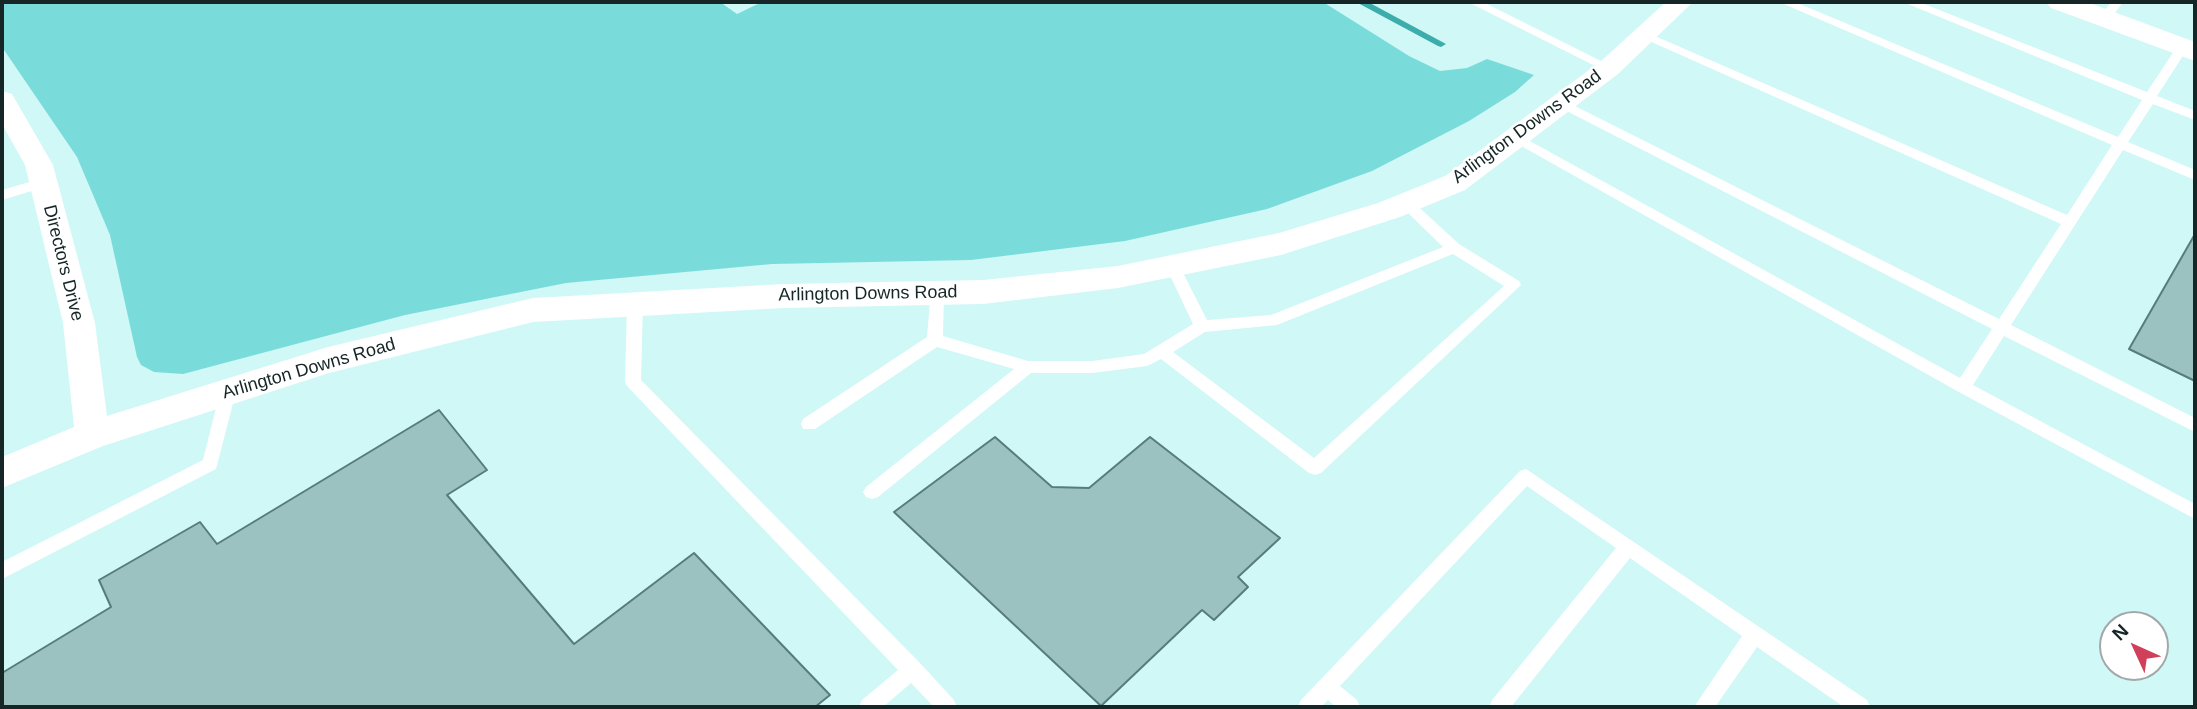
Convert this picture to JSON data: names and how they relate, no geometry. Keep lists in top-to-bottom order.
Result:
{
  "streets": {
    "street": ["Arlington Downs Road", "Directors Drive"]
  },
  "crossings": [
    ["Arlington Downs Road", "Directors Drive"]
  ],
  "north": "top left"
}
